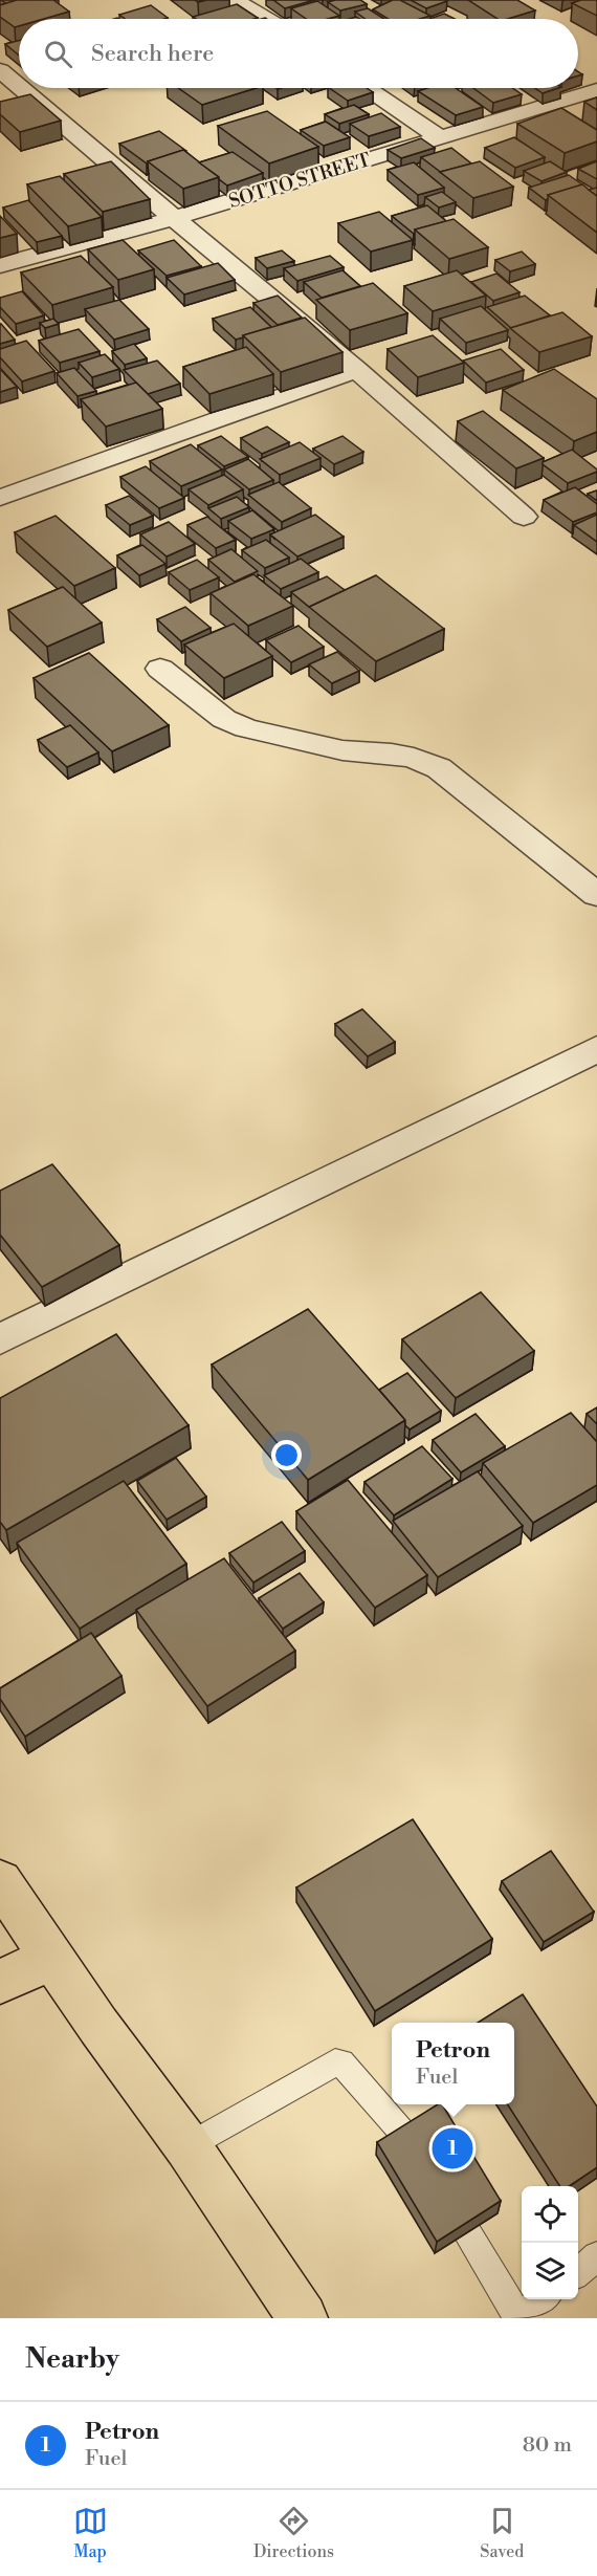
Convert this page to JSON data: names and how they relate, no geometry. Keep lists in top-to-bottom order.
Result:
{
  "streets": {
    "street": ["SOTTO STREET"]
  },
  "page": {
    "search": "Search here",
    "popup": ["Petron", "Fuel"],
    "pins": "1",
    "heading": "Nearby",
    "list": [
      {
        "mark": "1",
        "name": "Petron",
        "note": "Fuel",
        "value": "80 m"
      }
    ],
    "nav": ["Map", "Directions", "Saved"]
  }
}
